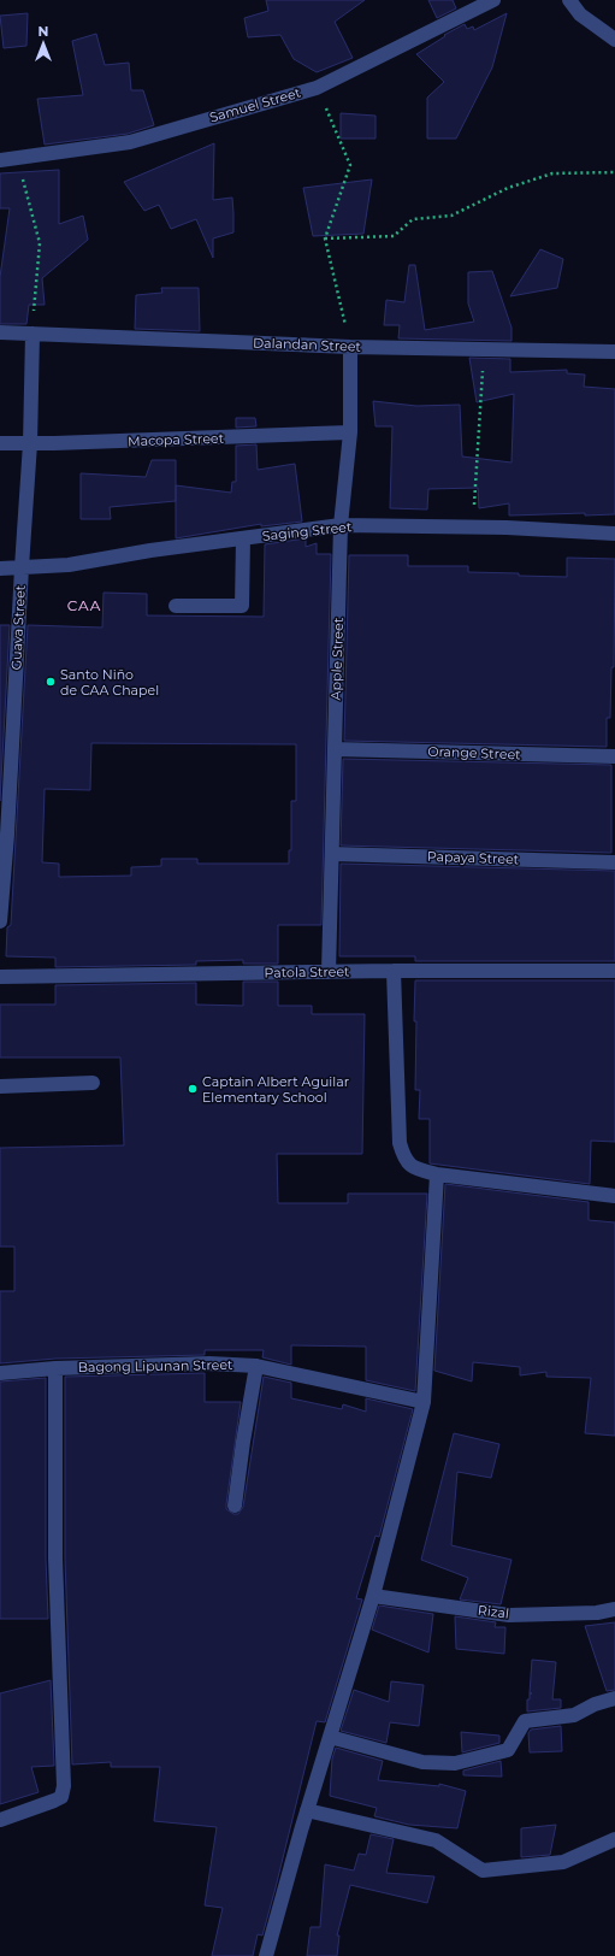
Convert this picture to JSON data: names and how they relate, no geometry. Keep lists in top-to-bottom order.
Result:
{
  "streets": {
    "street": [
      "Samuel Street",
      "Dalandan Street",
      "Macopa Street",
      "Saging Street",
      "Guava Street",
      "Apple Street",
      "Orange Street",
      "Papaya Street",
      "Patola Street",
      "Bagong Lipunan Street",
      "Rizal"
    ]
  },
  "crossings": [
    ["Dalandan Street", "Guava Street"],
    ["Dalandan Street", "Apple Street"],
    ["Macopa Street", "Guava Street"],
    ["Macopa Street", "Apple Street"],
    ["Saging Street", "Guava Street"],
    ["Saging Street", "Apple Street"],
    ["Apple Street", "Orange Street"],
    ["Apple Street", "Papaya Street"],
    ["Apple Street", "Patola Street"]
  ],
  "districts": ["CAA"],
  "places": ["Santo Niño de CAA Chapel", "Captain Albert Aguilar Elementary School"],
  "north": "top"
}
